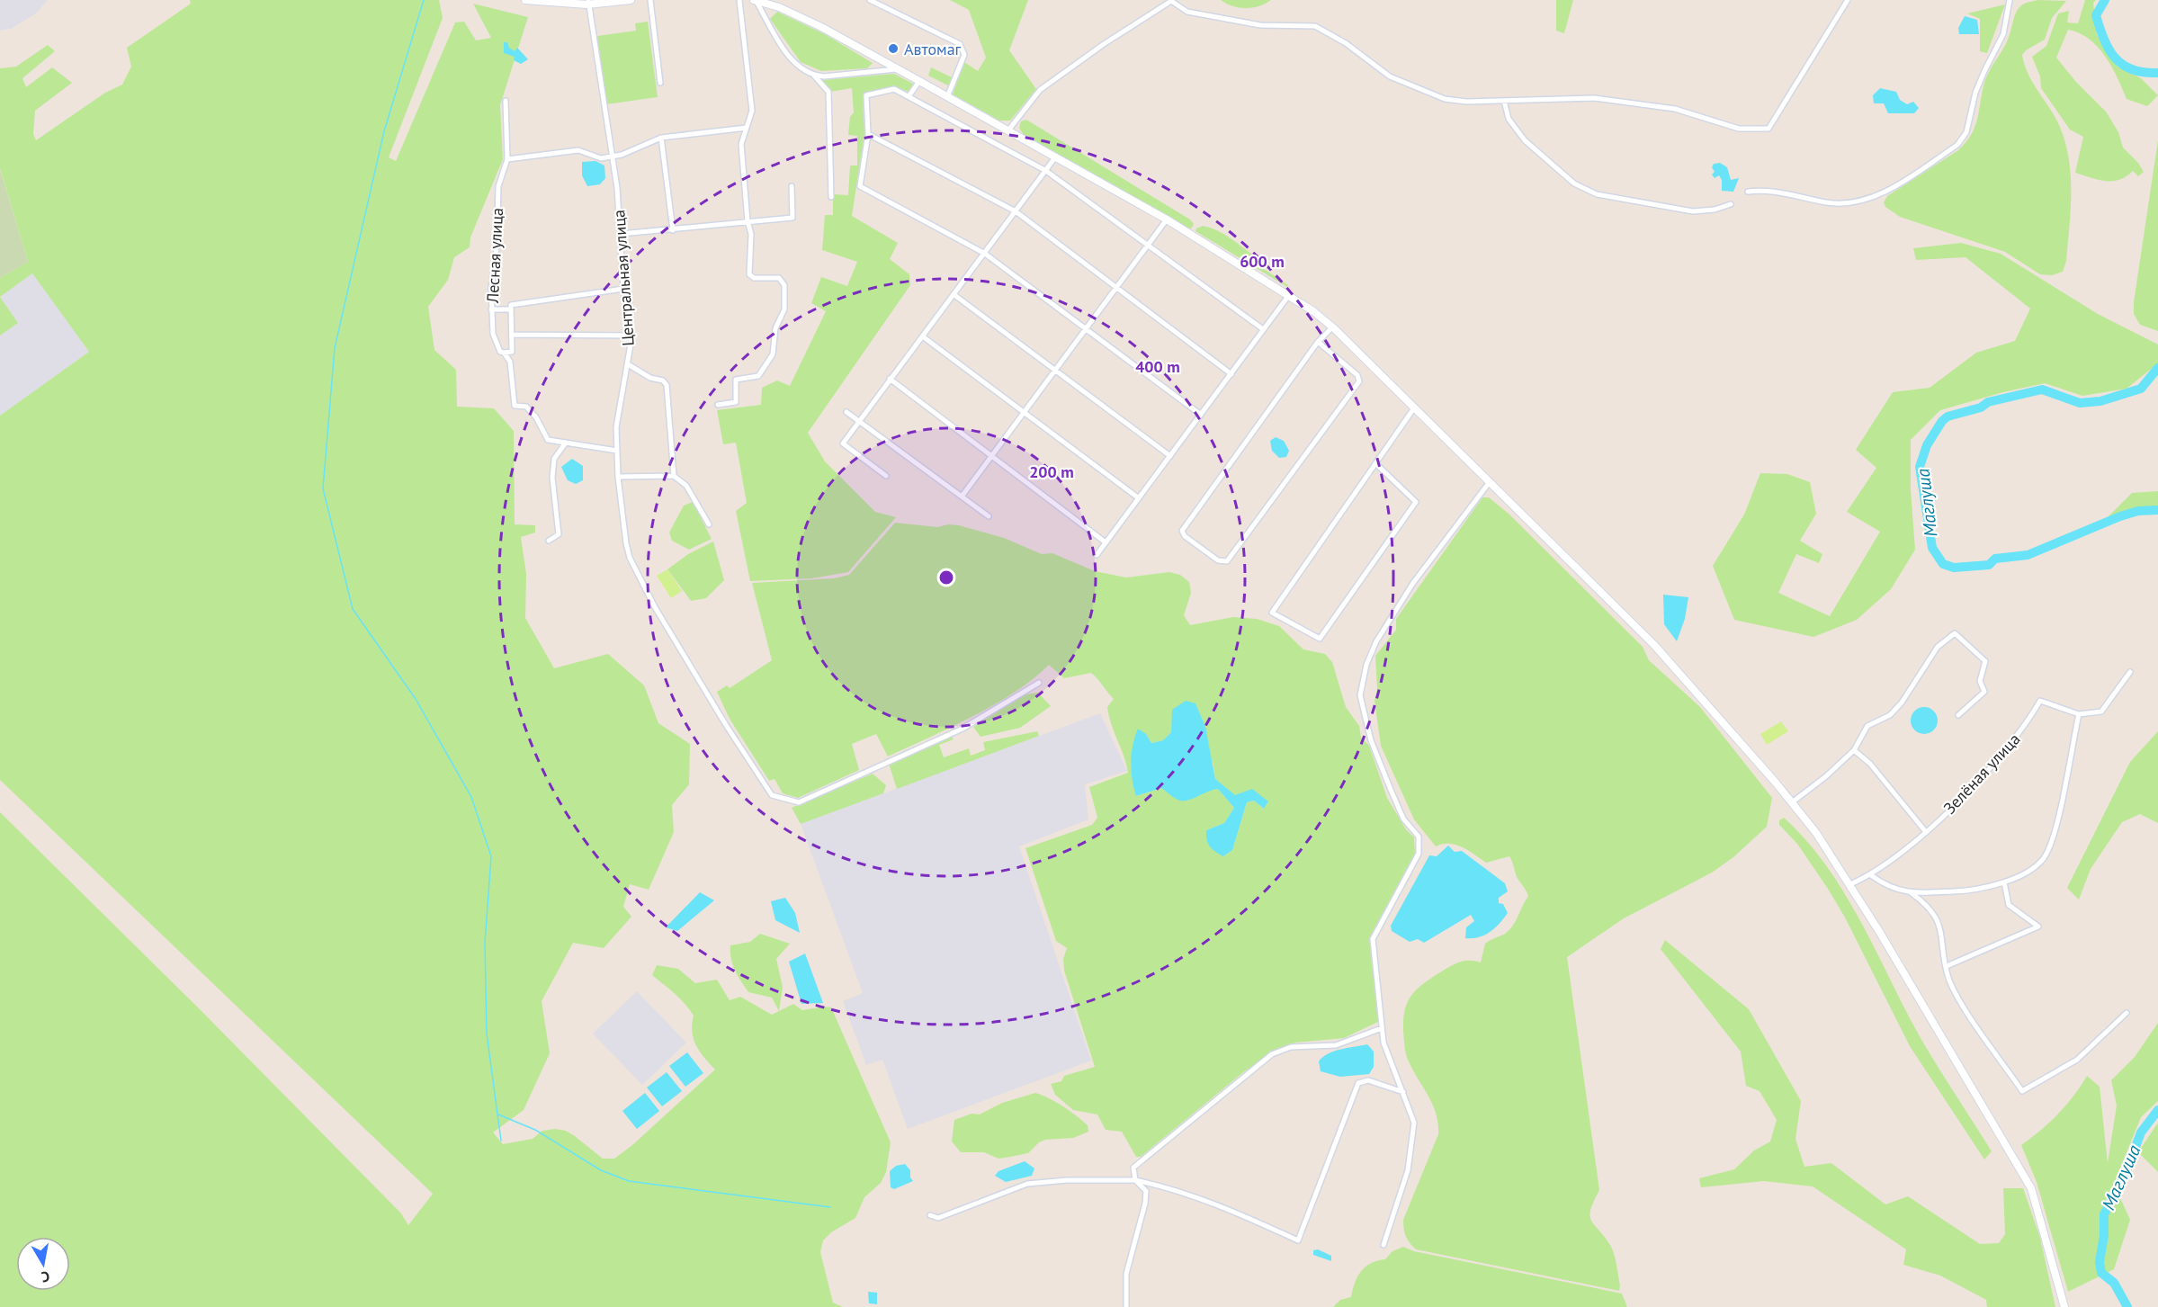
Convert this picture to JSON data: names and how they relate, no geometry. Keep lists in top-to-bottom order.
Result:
{
  "streets": {
    "street": ["Лесная улица", "Центральная улица", "Зелёная улица"]
  },
  "water": ["Маглуша"],
  "places": ["Автомаг"],
  "north": "bottom",
  "rings": ["600 m", "400 m", "200 m"]
}
